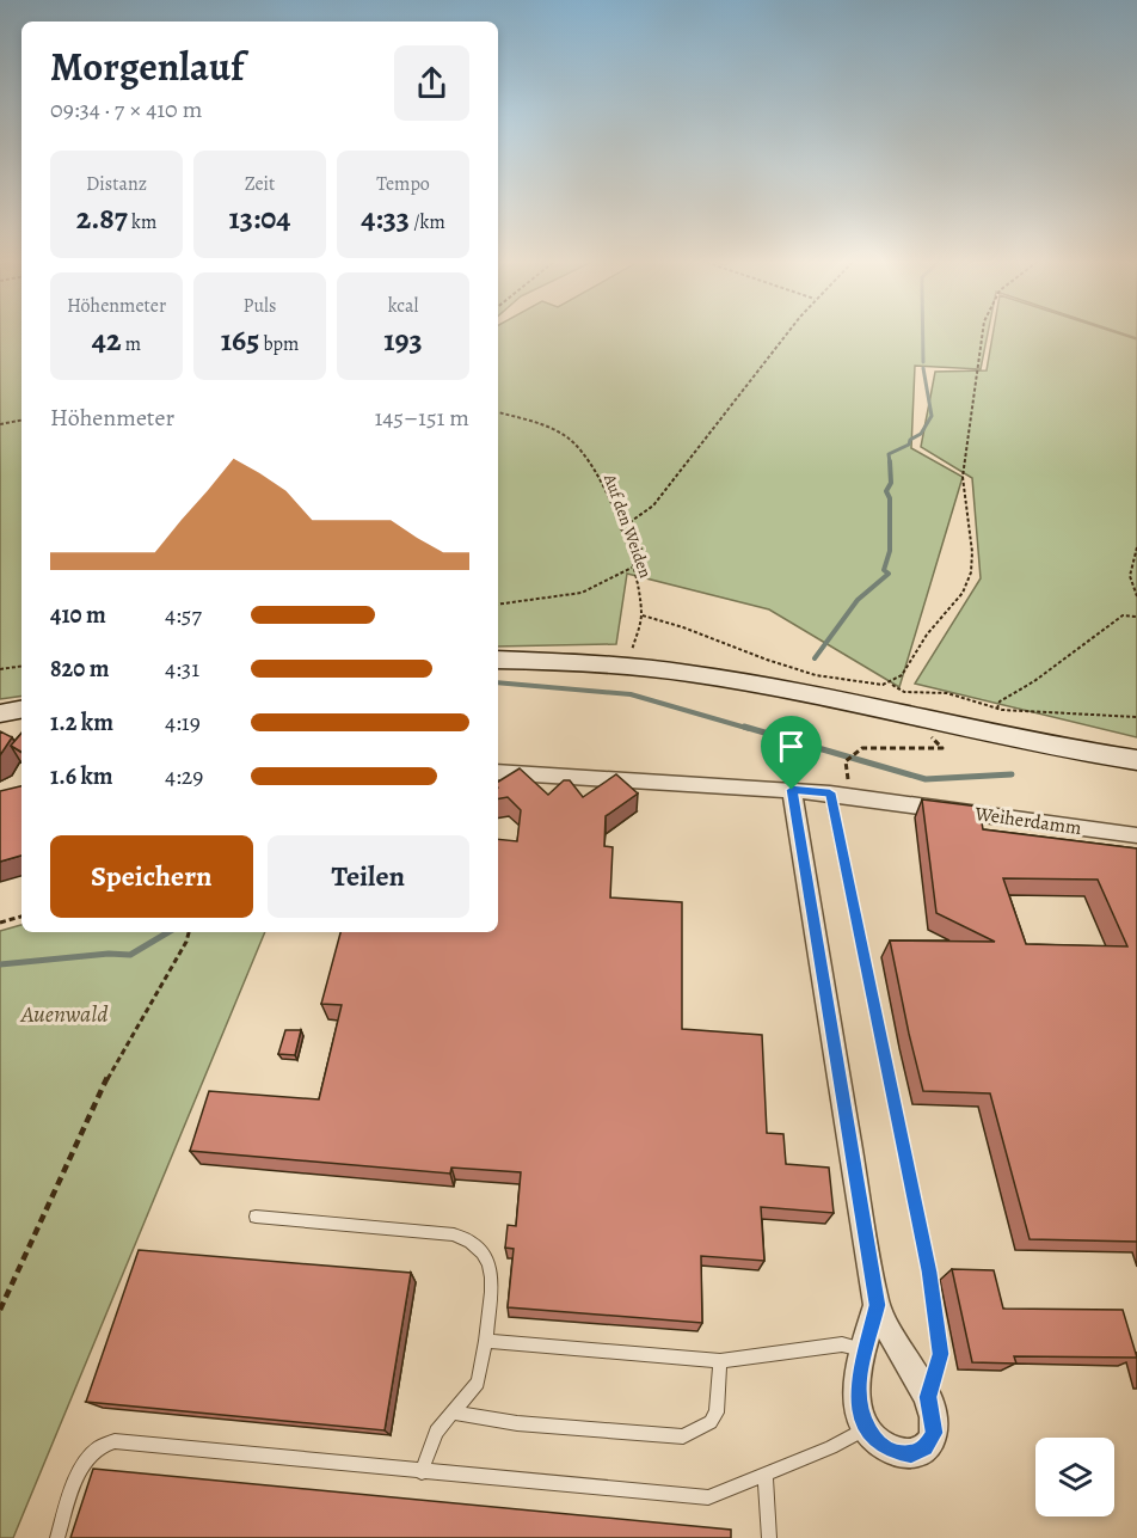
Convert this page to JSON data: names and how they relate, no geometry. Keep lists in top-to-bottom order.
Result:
{
  "streets": {
    "street": ["Weiherdamm"],
    "path": ["Auf den Weiden"]
  },
  "parks": ["Auenwald"],
  "page": {
    "heading": ["Morgenlauf", "09:34 · 7 × 410 m"],
    "stats": [
      ["Distanz", "2.87 km"],
      ["Zeit", "13:04"],
      ["Tempo", "4:33 /km"],
      ["Höhenmeter", "42 m"],
      ["Puls", "165 bpm"],
      ["kcal", "193"]
    ],
    "chart": ["Höhenmeter", "145–151 m"],
    "list": [
      {
        "name": "410 m",
        "note": "4:57"
      },
      {
        "name": "820 m",
        "note": "4:31"
      },
      {
        "name": "1.2 km",
        "note": "4:19"
      },
      {
        "name": "1.6 km",
        "note": "4:29"
      }
    ],
    "buttons": ["Speichern", "Teilen"]
  }
}
